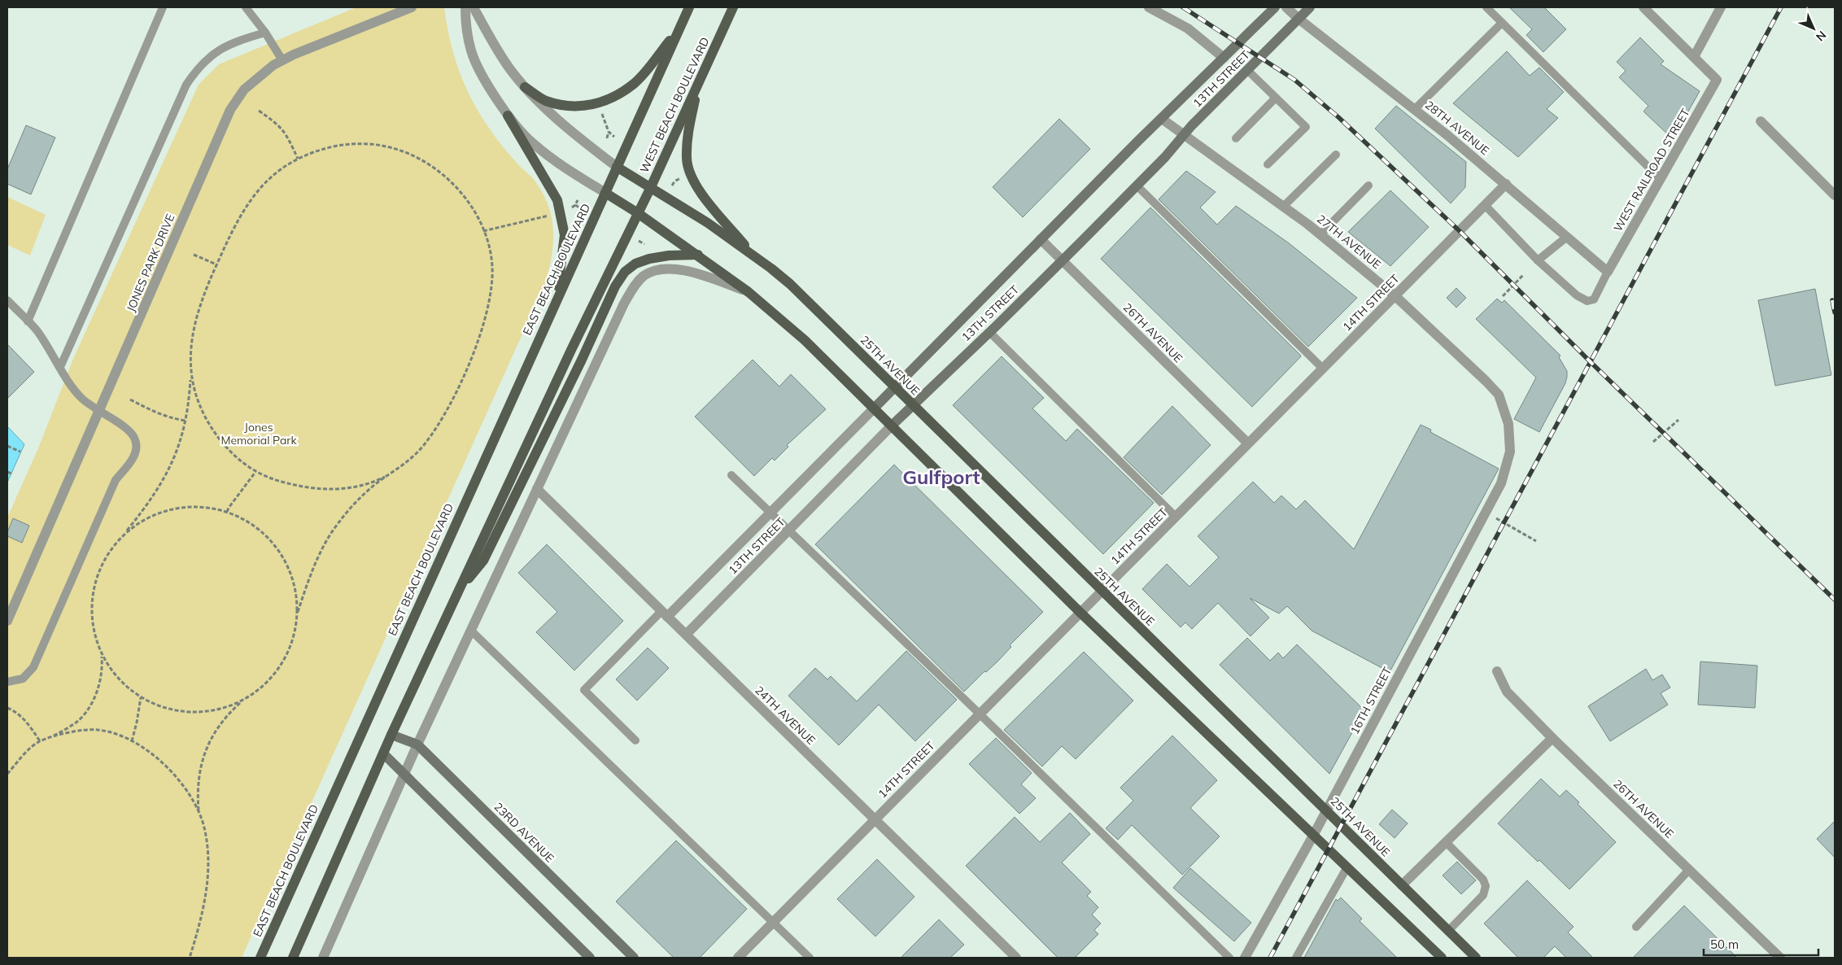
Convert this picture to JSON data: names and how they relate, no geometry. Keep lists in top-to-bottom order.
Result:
{
  "streets": {
    "main road": ["WEST BEACH BOULEVARD", "EAST BEACH BOULEVARD", "25TH AVENUE"],
    "street": [
      "13TH STREET",
      "28TH AVENUE",
      "WEST RAILROAD STREET",
      "27TH AVENUE",
      "JONES PARK DRIVE",
      "14TH STREET",
      "26TH AVENUE",
      "16TH STREET",
      "24TH AVENUE",
      "23RD AVENUE"
    ]
  },
  "crossings": [
    ["13TH STREET", "28TH AVENUE"],
    ["13TH STREET", "27TH AVENUE"],
    ["13TH STREET", "26TH AVENUE"],
    ["13TH STREET", "25TH AVENUE"],
    ["13TH STREET", "24TH AVENUE"],
    ["28TH AVENUE", "WEST RAILROAD STREET"],
    ["28TH AVENUE", "14TH STREET"],
    ["27TH AVENUE", "14TH STREET"],
    ["27TH AVENUE", "16TH STREET"],
    ["14TH STREET", "26TH AVENUE"],
    ["14TH STREET", "25TH AVENUE"],
    ["14TH STREET", "24TH AVENUE"],
    ["25TH AVENUE", "16TH STREET"]
  ],
  "districts": ["Gulfport"],
  "parks": ["Jones Memorial Park"],
  "scale_bar": "50 m",
  "north": "bottom right"
}
